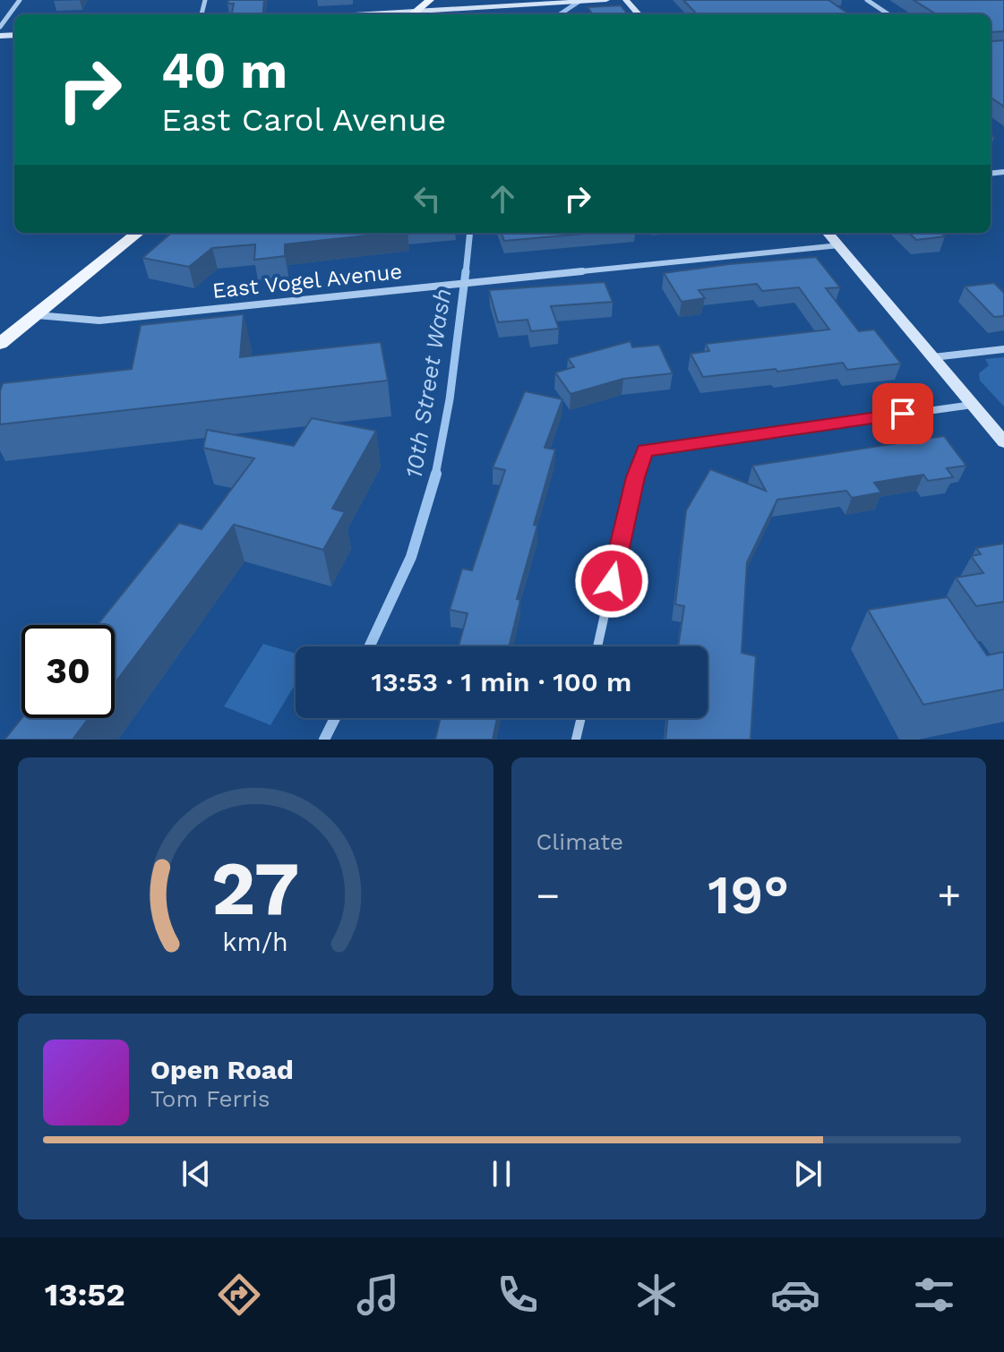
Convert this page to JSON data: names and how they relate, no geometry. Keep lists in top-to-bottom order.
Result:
{
  "streets": {
    "street": ["East Vogel Avenue"]
  },
  "water": ["10th Street Wash"],
  "page": {
    "turn": ["40 m", "East Carol Avenue"],
    "limit": "30",
    "trip": "13:53 · 1 min · 100 m",
    "tile": "Climate",
    "heat": ["−", "19°", "+"],
    "song": ["Open Road", "Tom Ferris"],
    "tabs": "13:52",
    "gauge": ["27", "km/h"]
  }
}
